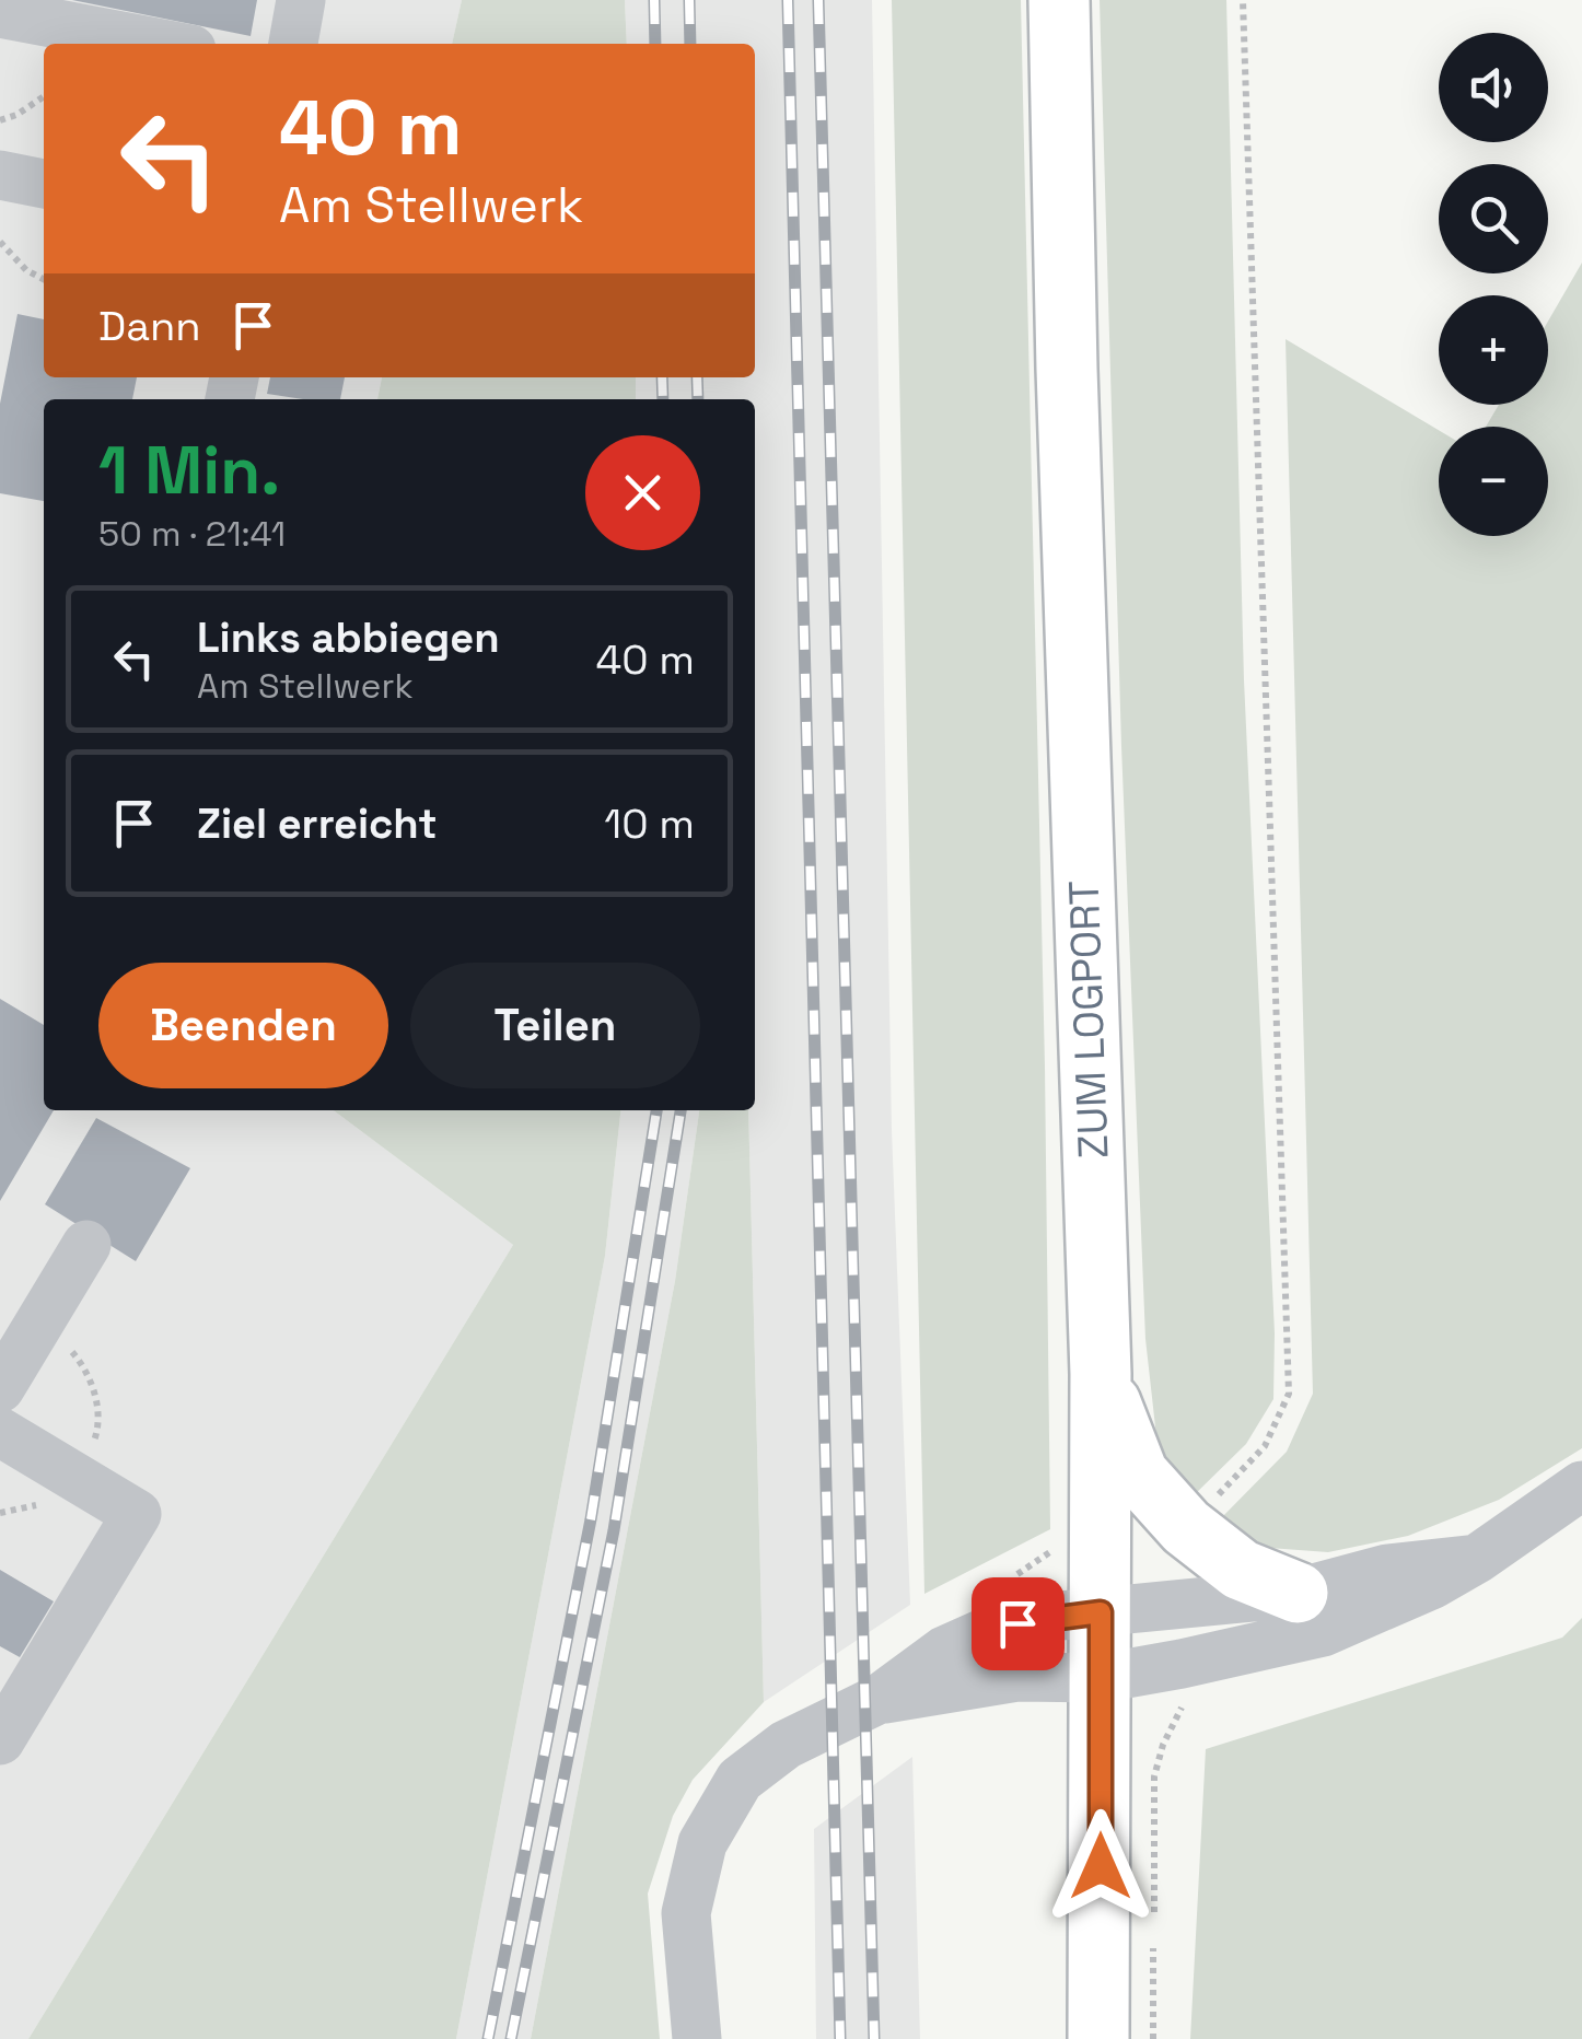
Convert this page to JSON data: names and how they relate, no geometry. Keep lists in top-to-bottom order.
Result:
{
  "streets": {
    "main road": ["ZUM LOGPORT"]
  },
  "page": {
    "map_buttons": ["+", "−"],
    "turn": ["40 m", "Am Stellwerk"],
    "then": "Dann",
    "heading": ["1 Min.", "50 m · 21:41"],
    "list": [
      {
        "name": "Links abbiegen",
        "note": "Am Stellwerk",
        "value": "40 m"
      },
      {
        "name": "Ziel erreicht",
        "value": "10 m"
      }
    ],
    "buttons": ["Beenden", "Teilen"]
  }
}
